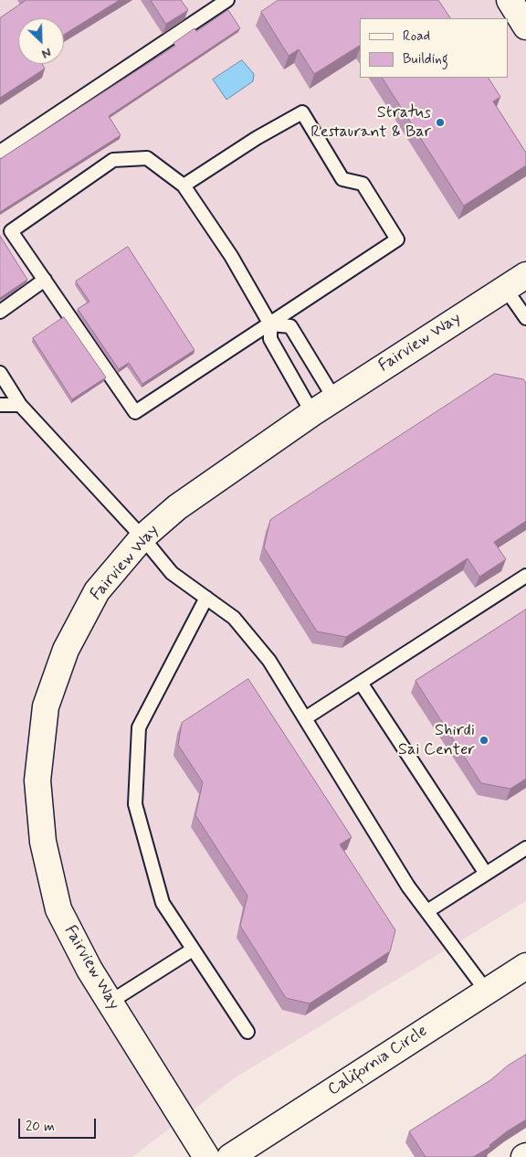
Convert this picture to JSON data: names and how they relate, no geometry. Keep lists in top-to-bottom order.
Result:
{
  "streets": {
    "street": ["Fairview Way", "California Circle"]
  },
  "places": ["Stratus Restaurant & Bar", "Shirdi Sai Center"],
  "legend": ["Road", "Building"],
  "scale_bar": "20 m",
  "north": "bottom right"
}
